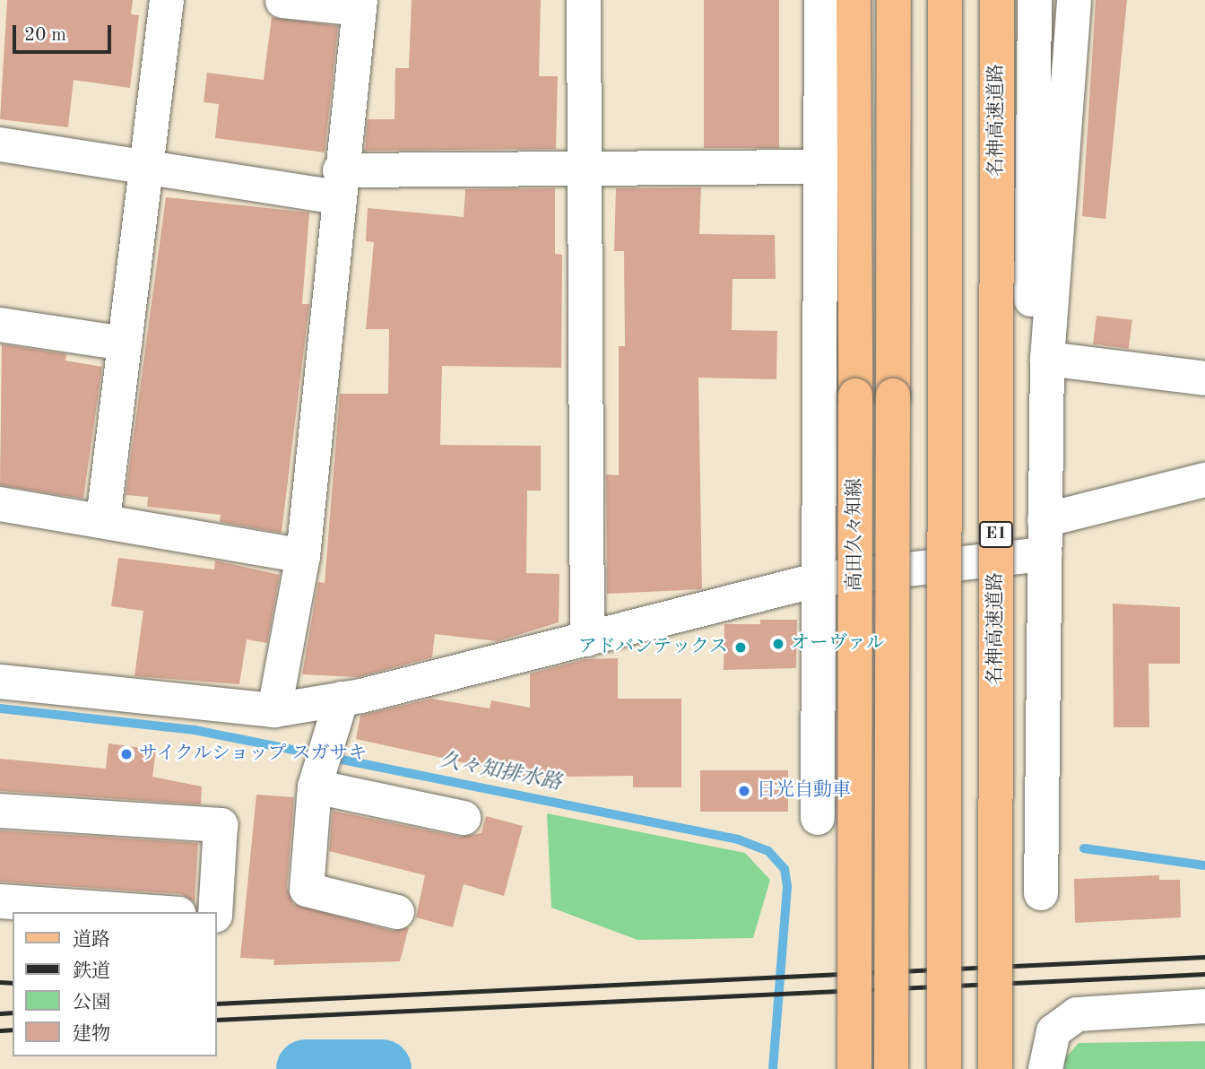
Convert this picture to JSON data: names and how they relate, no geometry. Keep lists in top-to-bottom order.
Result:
{
  "streets": {
    "main road": ["名神高速道路", "高田久々知線", "E1"]
  },
  "water": ["久々知排水路"],
  "places": [
    "オーヴァル",
    "アドバンテックス",
    "サイクルショップ スガサキ",
    "日光自動車"
  ],
  "legend": [
    "道路",
    "鉄道",
    "公園",
    "建物"
  ],
  "scale_bar": "20 m"
}
